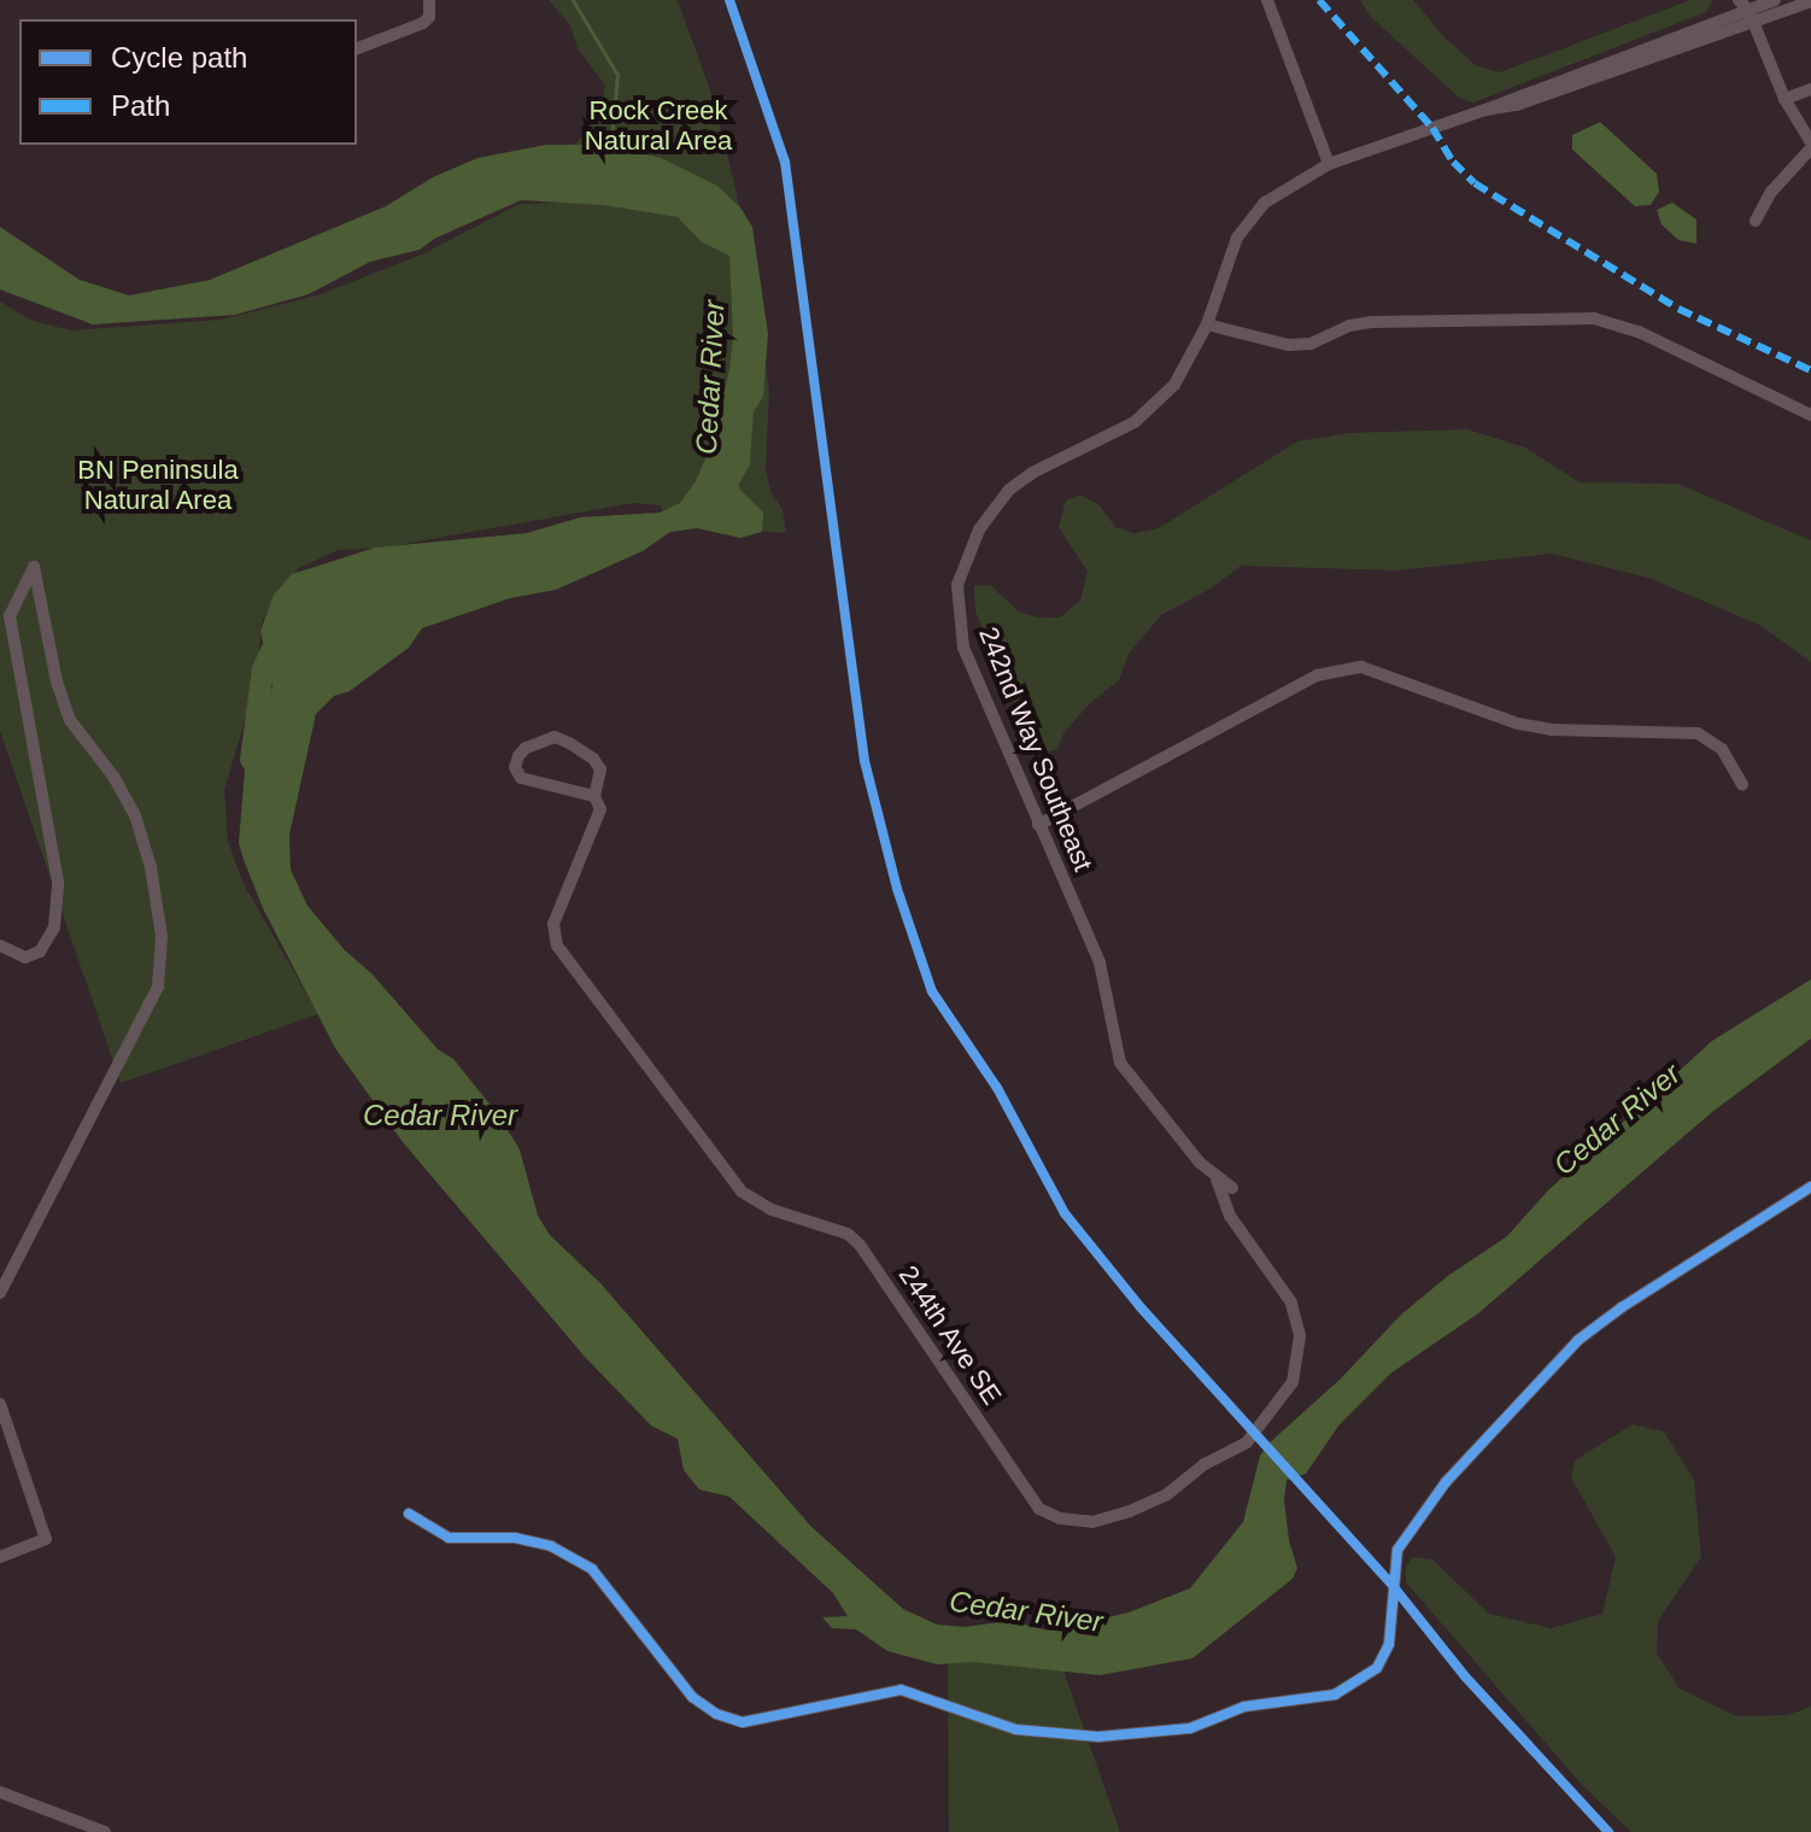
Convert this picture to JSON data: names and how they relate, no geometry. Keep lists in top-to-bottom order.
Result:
{
  "streets": {
    "street": ["242nd Way Southeast", "244th Ave SE"]
  },
  "crossings": [
    ["242nd Way Southeast", "244th Ave SE"]
  ],
  "water": ["Cedar River"],
  "parks": ["Rock Creek Natural Area", "BN Peninsula Natural Area"],
  "legend": ["Cycle path", "Path"]
}
